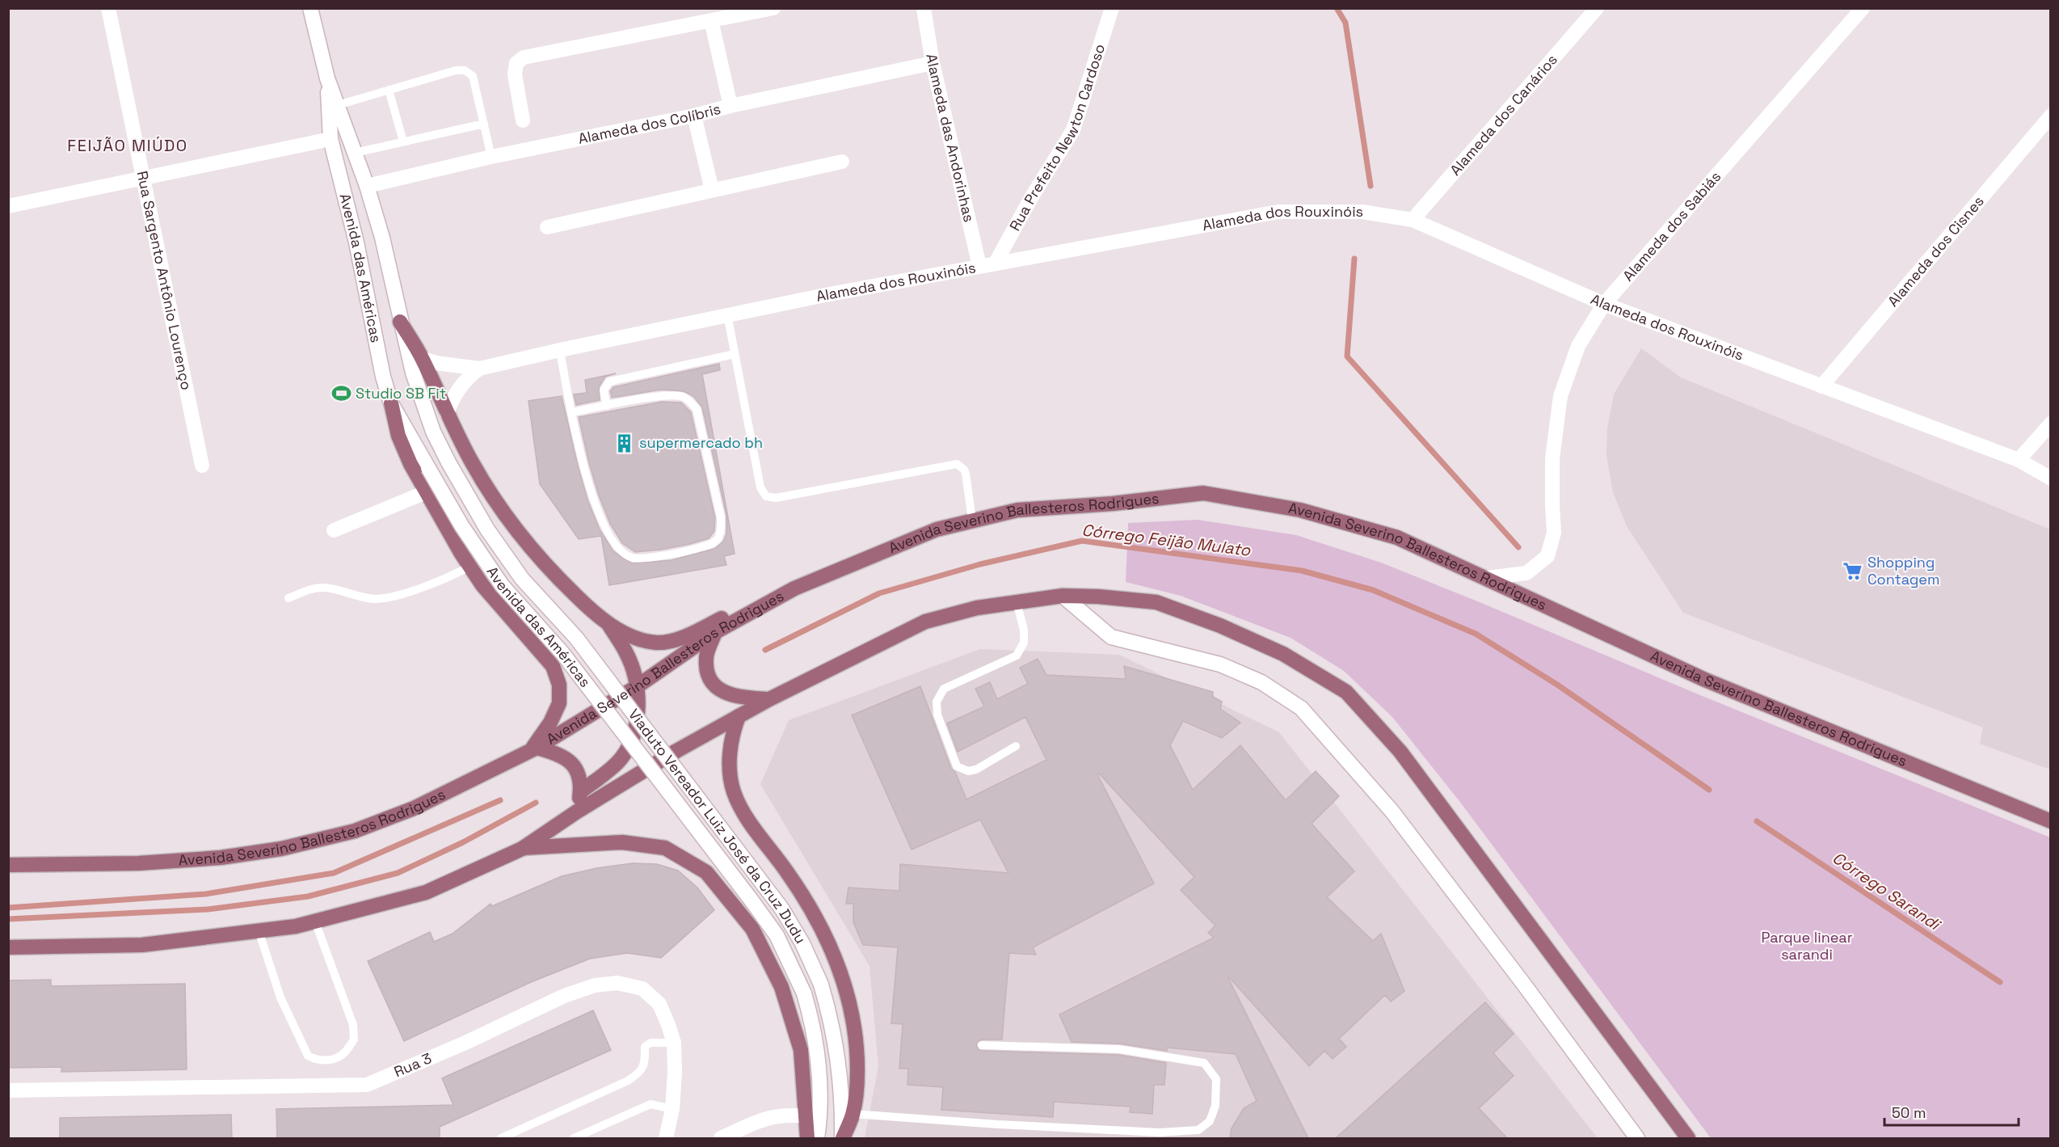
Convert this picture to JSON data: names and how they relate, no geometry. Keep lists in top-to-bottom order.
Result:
{
  "streets": {
    "main road": ["Avenida Severino Ballesteros Rodrigues"],
    "street": [
      "Alameda dos Canários",
      "Alameda dos Colíbris",
      "Rua Prefeito Newton Cardoso",
      "Alameda das Andorinhas",
      "Alameda dos Rouxinóis",
      "Alameda dos Sabiás",
      "Alameda dos Cisnes",
      "Avenida das Américas",
      "Rua Sargento Antônio Lourenço",
      "Viaduto Vereador Luiz José da Cruz Dudu",
      "Rua 3"
    ]
  },
  "crossings": [
    ["Alameda dos Canários", "Alameda dos Rouxinóis"],
    ["Alameda dos Colíbris", "Alameda das Andorinhas"],
    ["Alameda dos Colíbris", "Avenida das Américas"],
    ["Rua Prefeito Newton Cardoso", "Alameda dos Rouxinóis"],
    ["Alameda das Andorinhas", "Alameda dos Rouxinóis"],
    ["Alameda dos Rouxinóis", "Alameda dos Sabiás"],
    ["Alameda dos Rouxinóis", "Alameda dos Cisnes"],
    ["Alameda dos Sabiás", "Avenida Severino Ballesteros Rodrigues"],
    ["Avenida das Américas", "Viaduto Vereador Luiz José da Cruz Dudu"]
  ],
  "districts": ["FEIJÃO MIÚDO"],
  "water": ["Córrego Feijão Mulato", "Córrego Sarandi"],
  "parks": ["Parque linear sarandi"],
  "places": {
    "sports": ["Studio SB Fit"],
    "building": ["supermercado bh"],
    "supermarket": ["Shopping Contagem"]
  },
  "scale_bar": "50 m"
}
